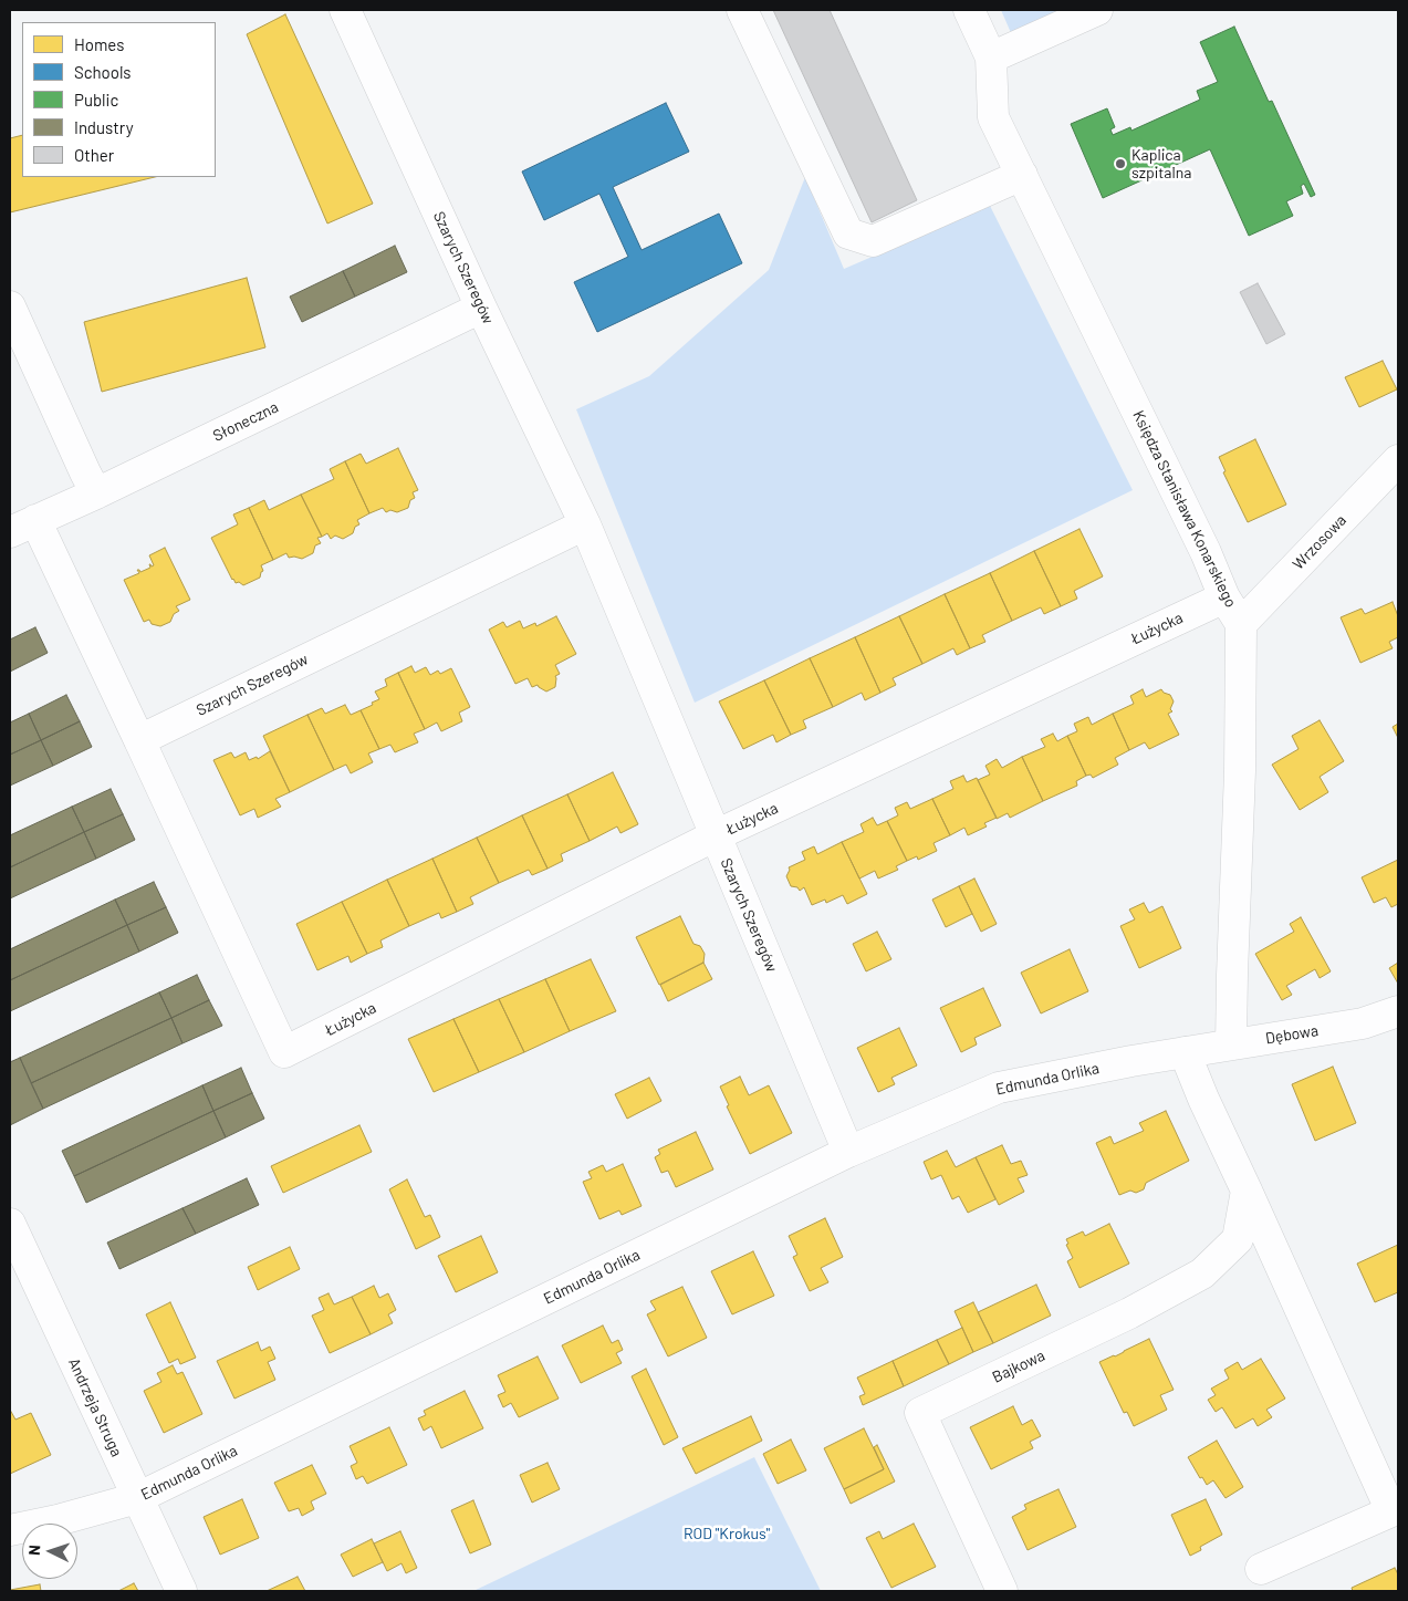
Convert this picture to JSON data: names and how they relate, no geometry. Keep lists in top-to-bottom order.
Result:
{
  "streets": {
    "street": [
      "Szarych Szeregów",
      "Słoneczna",
      "Księdza Stanisława Konarskiego",
      "Wrzosowa",
      "Łużycka",
      "Dębowa",
      "Edmunda Orlika",
      "Bajkowa",
      "Andrzeja Struga"
    ]
  },
  "crossings": [
    ["Szarych Szeregów", "Słoneczna"],
    ["Szarych Szeregów", "Łużycka"],
    ["Szarych Szeregów", "Edmunda Orlika"],
    ["Księdza Stanisława Konarskiego", "Wrzosowa"],
    ["Księdza Stanisława Konarskiego", "Łużycka"],
    ["Księdza Stanisława Konarskiego", "Dębowa"],
    ["Dębowa", "Edmunda Orlika"],
    ["Edmunda Orlika", "Andrzeja Struga"]
  ],
  "parks": ["ROD \"Krokus\""],
  "places": ["Kaplica szpitalna"],
  "legend": [
    "Homes",
    "Schools",
    "Public",
    "Industry",
    "Other"
  ],
  "north": "left"
}
